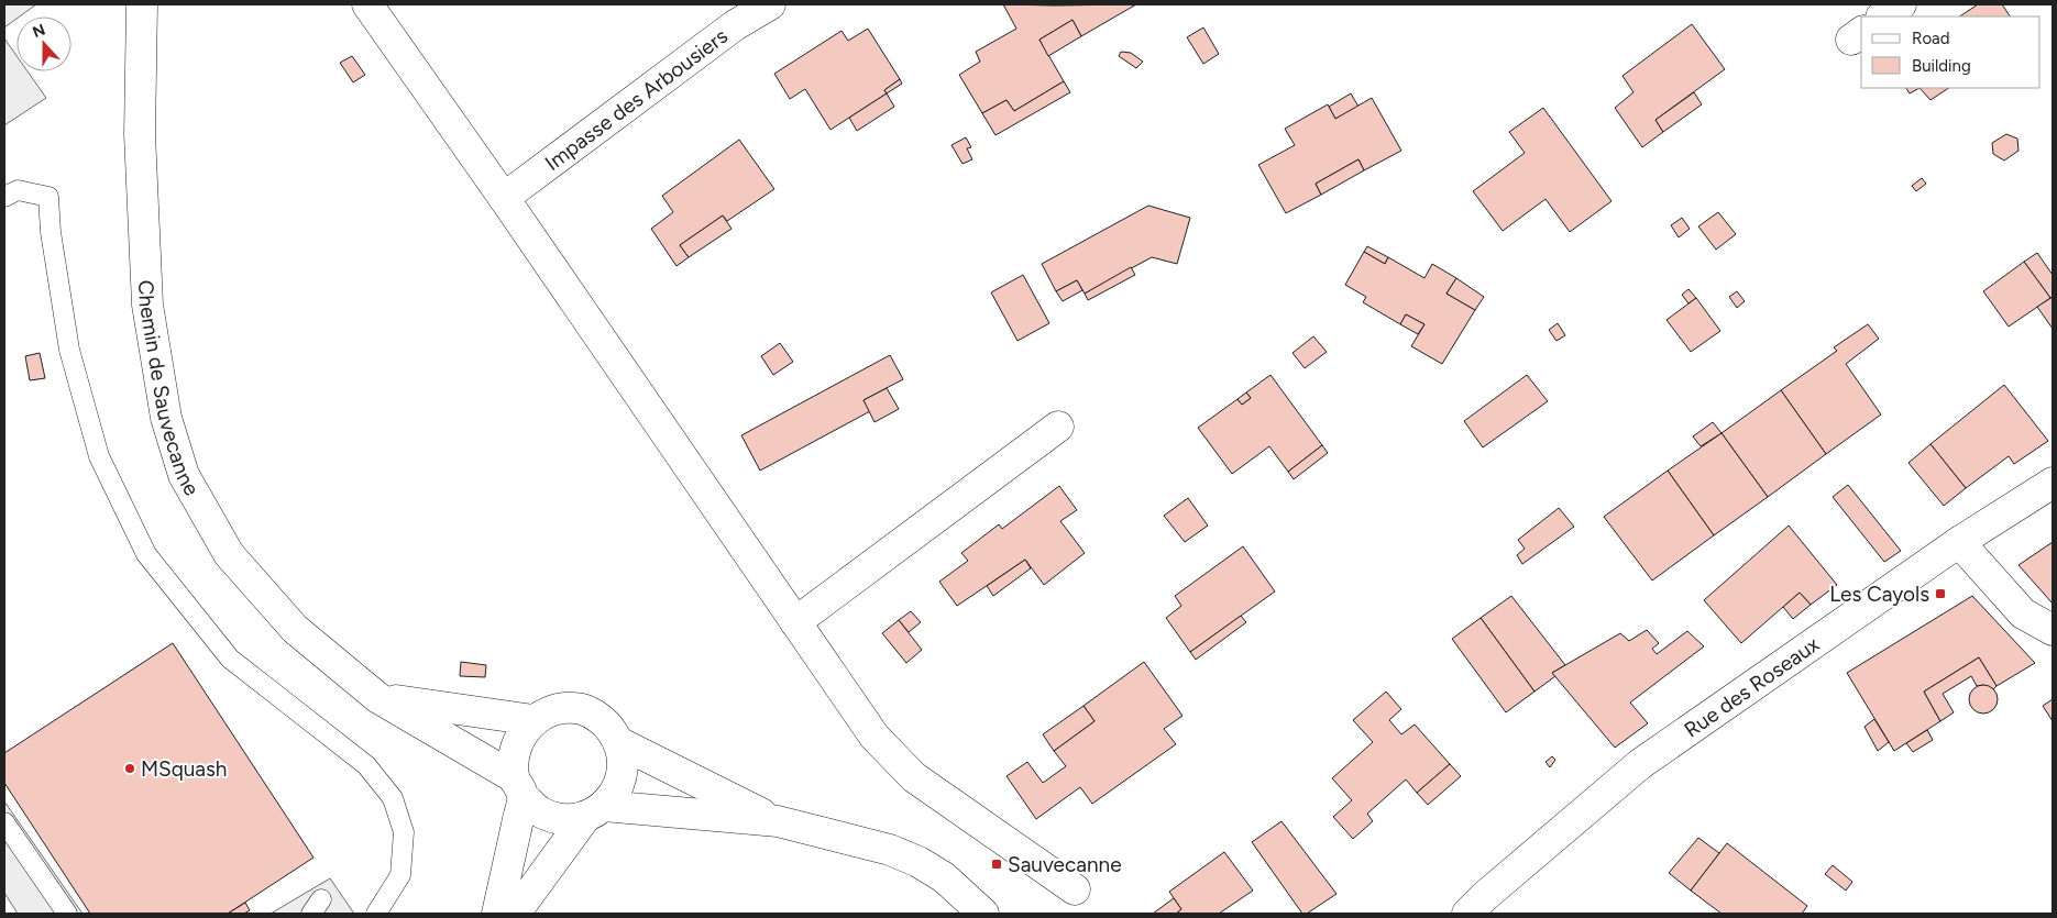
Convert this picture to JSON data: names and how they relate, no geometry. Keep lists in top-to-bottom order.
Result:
{
  "streets": {
    "street": ["Impasse des Arbousiers", "Chemin de Sauvecanne", "Rue des Roseaux"]
  },
  "places": {
    "transit": ["Les Cayols", "Sauvecanne"],
    "other": ["MSquash"]
  },
  "legend": ["Road", "Building"],
  "north": "top"
}
